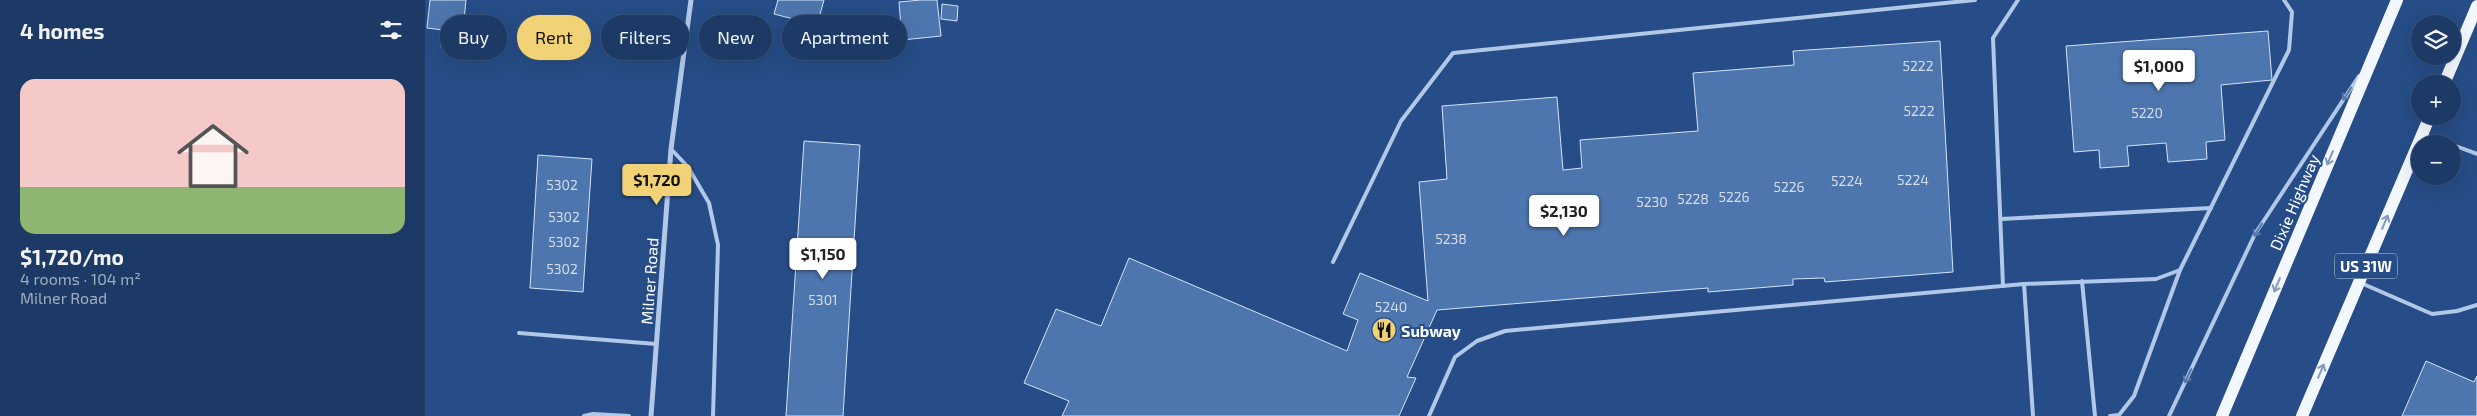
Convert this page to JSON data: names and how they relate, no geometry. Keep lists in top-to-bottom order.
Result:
{
  "streets": {
    "main road": ["Dixie Highway", "US 31W"],
    "street": ["Milner Road"]
  },
  "places": {
    "restaurant": ["Subway"]
  },
  "house_numbers": [
    "5222",
    "5222",
    "5220",
    "5224",
    "5224",
    "5302",
    "5226",
    "5226",
    "5228",
    "5230",
    "5302",
    "5238",
    "5302",
    "5302",
    "5301",
    "5240"
  ],
  "page": {
    "heading": "4 homes",
    "map_buttons": ["+", "−"],
    "chip": [
      "Buy",
      "Rent",
      "Filters",
      "New",
      "Apartment"
    ],
    "price": [
      "$1,000",
      "$1,720",
      "$2,130",
      "$1,150"
    ],
    "list": [
      {
        "name": "$1,720/mo",
        "note": "4 rooms · 104 m² · Milner Road"
      }
    ]
  }
}
